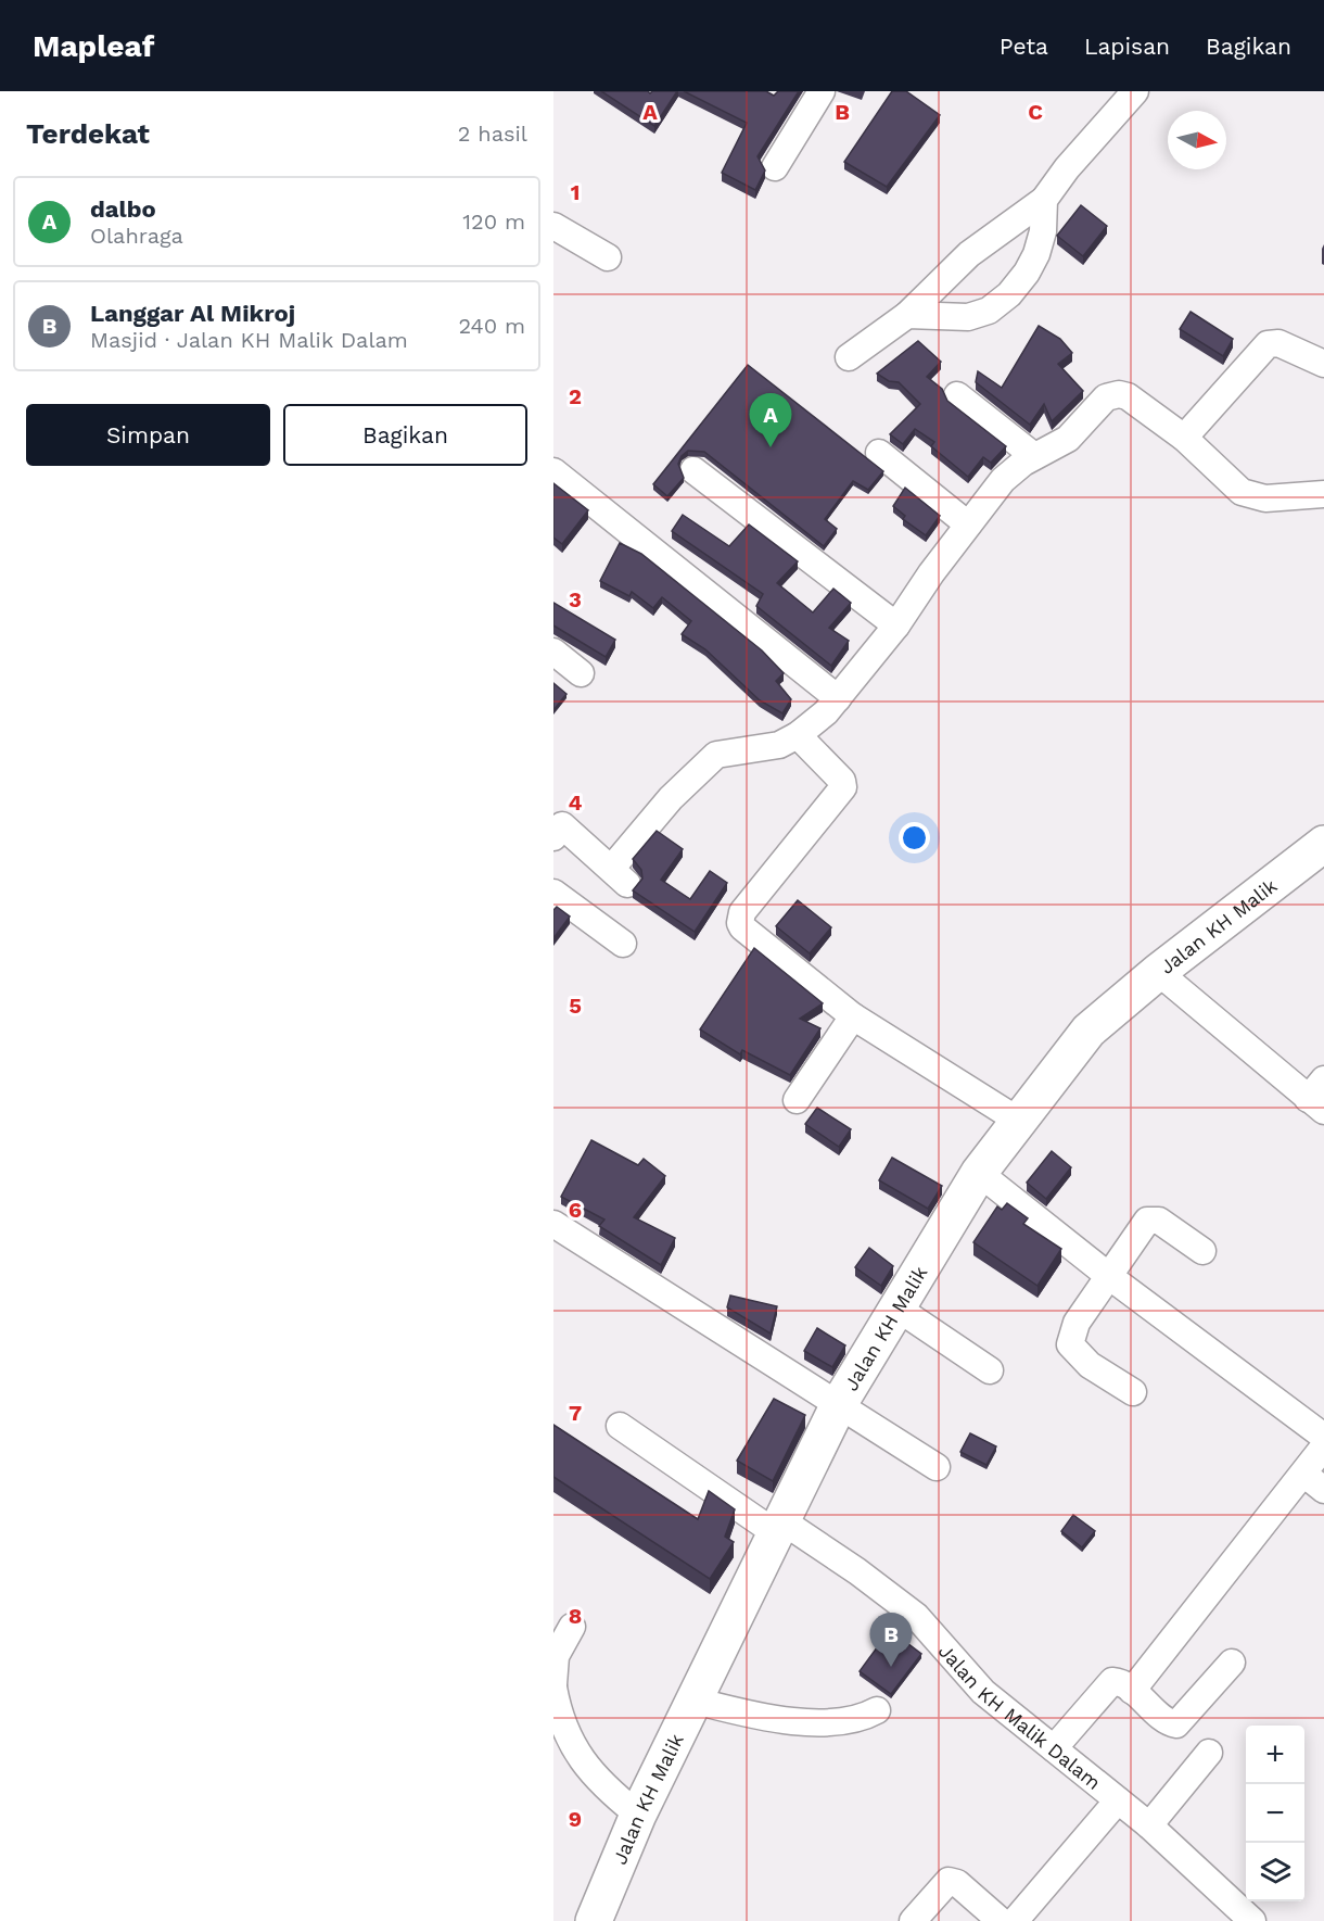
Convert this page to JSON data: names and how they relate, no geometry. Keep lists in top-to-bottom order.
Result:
{
  "streets": {
    "street": ["Jalan KH Malik", "Jalan KH Malik Dalam"]
  },
  "crossings": [
    ["Jalan KH Malik", "Jalan KH Malik Dalam"]
  ],
  "north": "right",
  "page": {
    "header": "Mapleaf",
    "nav": ["Peta", "Lapisan", "Bagikan"],
    "heading": ["Terdekat", "2 hasil"],
    "list": [
      {
        "mark": "A",
        "name": "dalbo",
        "note": "Olahraga",
        "value": "120 m"
      },
      {
        "mark": "B",
        "name": "Langgar Al Mikroj",
        "note": "Masjid · Jalan KH Malik Dalam",
        "value": "240 m"
      }
    ],
    "buttons": ["Simpan", "Bagikan"],
    "pins": ["A", "B"],
    "map_buttons": ["+", "−"]
  },
  "grid": {
    "columns": ["A", "B", "C"],
    "rows": [
      "1",
      "2",
      "3",
      "4",
      "5",
      "6",
      "7",
      "8",
      "9"
    ]
  }
}
